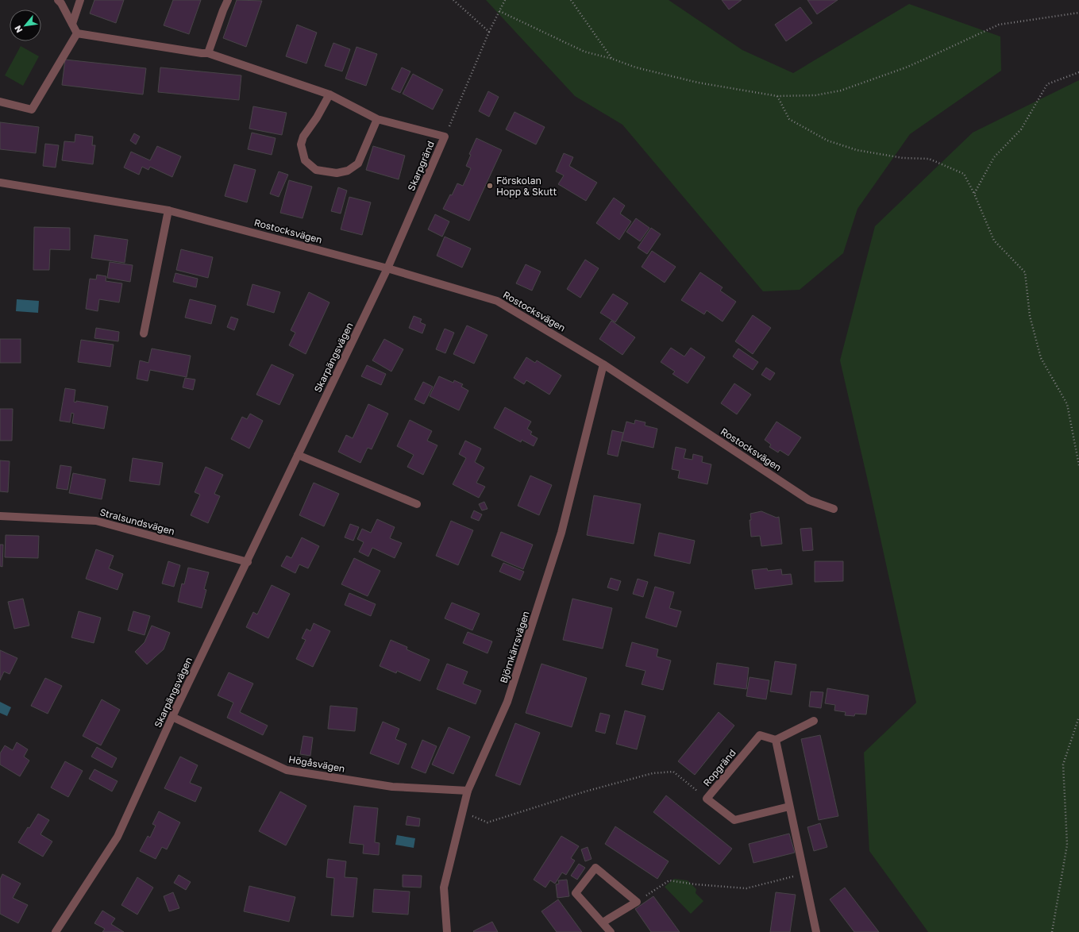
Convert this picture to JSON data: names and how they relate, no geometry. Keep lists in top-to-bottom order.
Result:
{
  "streets": {
    "street": [
      "Skarpgränd",
      "Rostocksvägen",
      "Skarpängsvägen",
      "Stralsundsvägen",
      "Björnkärrsvägen",
      "Högåsvägen",
      "Ropgränd"
    ]
  },
  "crossings": [
    ["Skarpgränd", "Rostocksvägen"],
    ["Skarpgränd", "Skarpängsvägen"],
    ["Rostocksvägen", "Skarpängsvägen"],
    ["Rostocksvägen", "Björnkärrsvägen"],
    ["Skarpängsvägen", "Stralsundsvägen"],
    ["Skarpängsvägen", "Högåsvägen"],
    ["Björnkärrsvägen", "Högåsvägen"]
  ],
  "places": ["Förskolan Hopp & Skutt"],
  "north": "bottom left"
}
